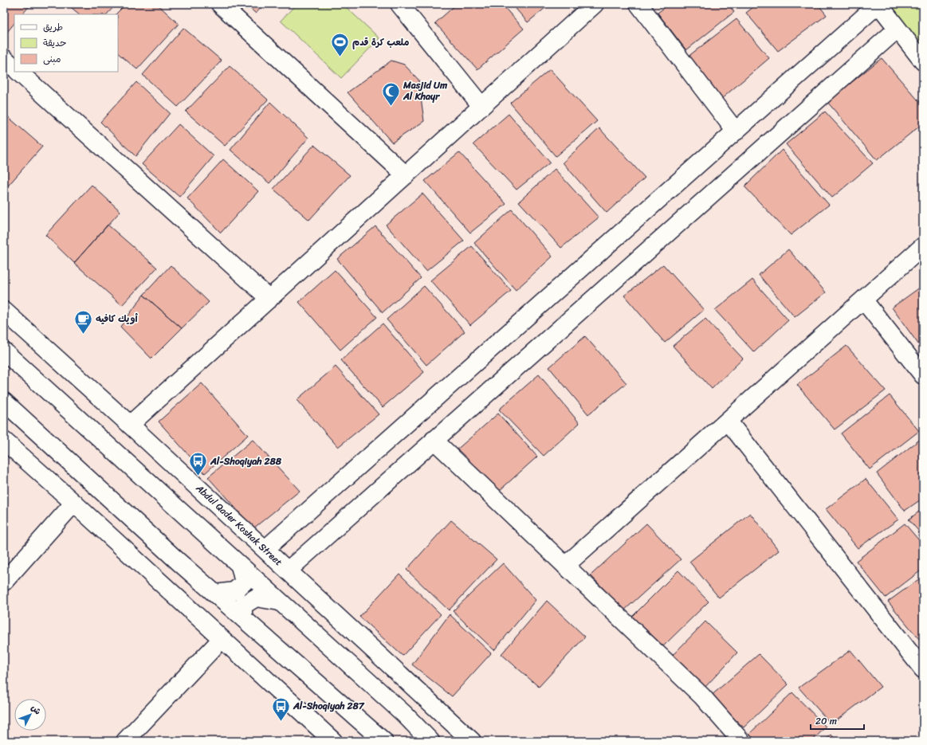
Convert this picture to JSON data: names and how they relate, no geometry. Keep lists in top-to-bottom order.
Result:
{
  "streets": {
    "street": ["Abdul Qader Koshak Street"]
  },
  "places": {
    "sports": ["ملعب كرة قدم"],
    "mosque": ["Masjid Um Al Khayr"],
    "cafe": ["أويك كافيه"],
    "bus stop": ["Al-Shoqiyah 288", "Al-Shoqiyah 287"]
  },
  "legend": ["طريق", "حديقة", "مبنى"],
  "scale_bar": "20 m",
  "north": "top right"
}
